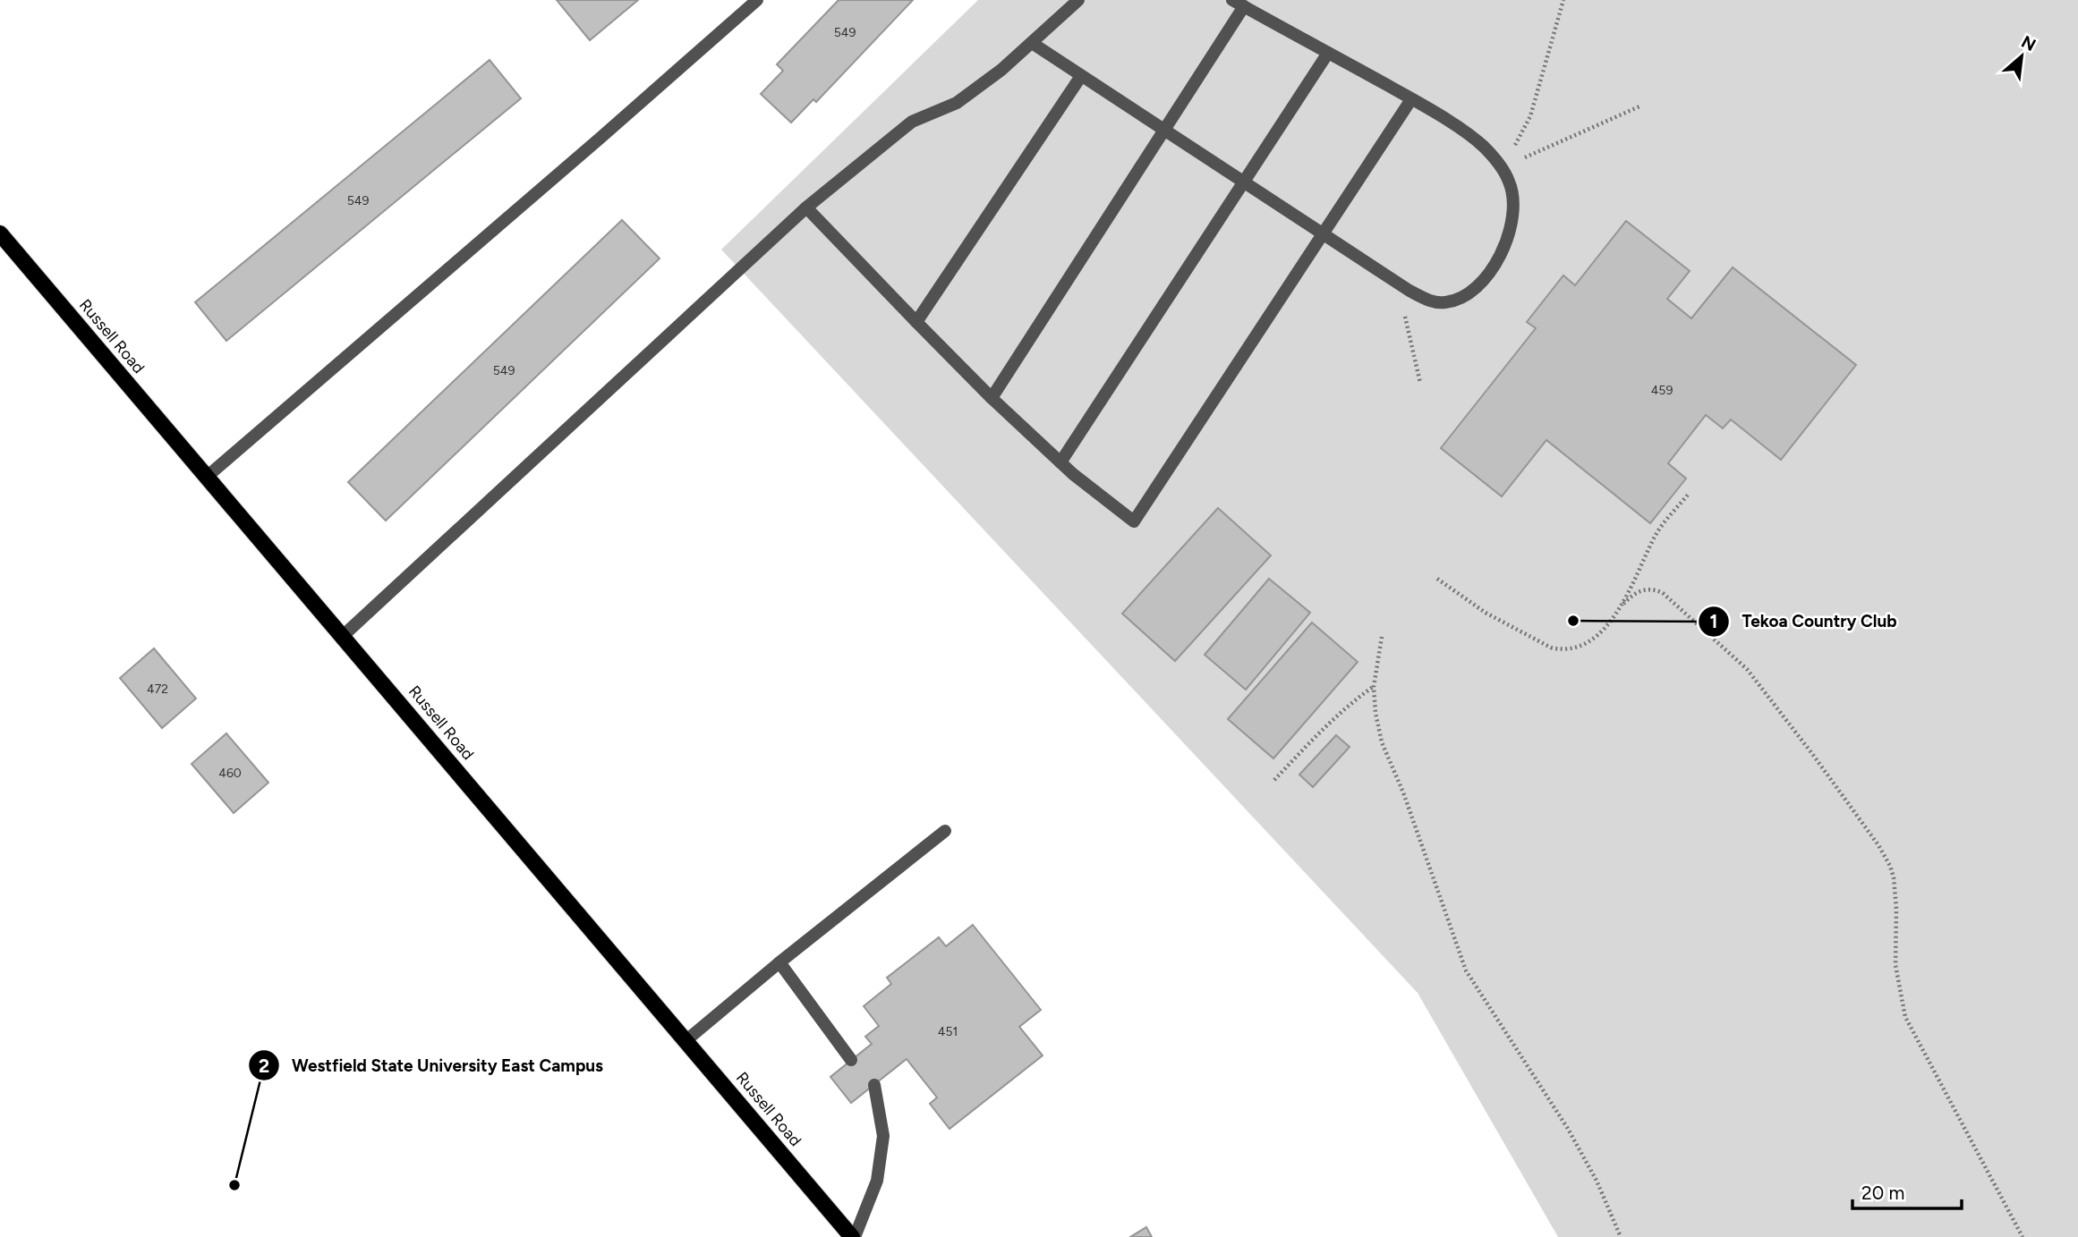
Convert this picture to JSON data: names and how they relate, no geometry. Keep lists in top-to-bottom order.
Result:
{
  "streets": {
    "main road": ["Russell Road"]
  },
  "places": ["Tekoa Country Club", "Westfield State University East Campus"],
  "house_numbers": [
    "549",
    "549",
    "549",
    "459",
    "472",
    "460",
    "451"
  ],
  "scale_bar": "20 m",
  "north": "top right"
}
